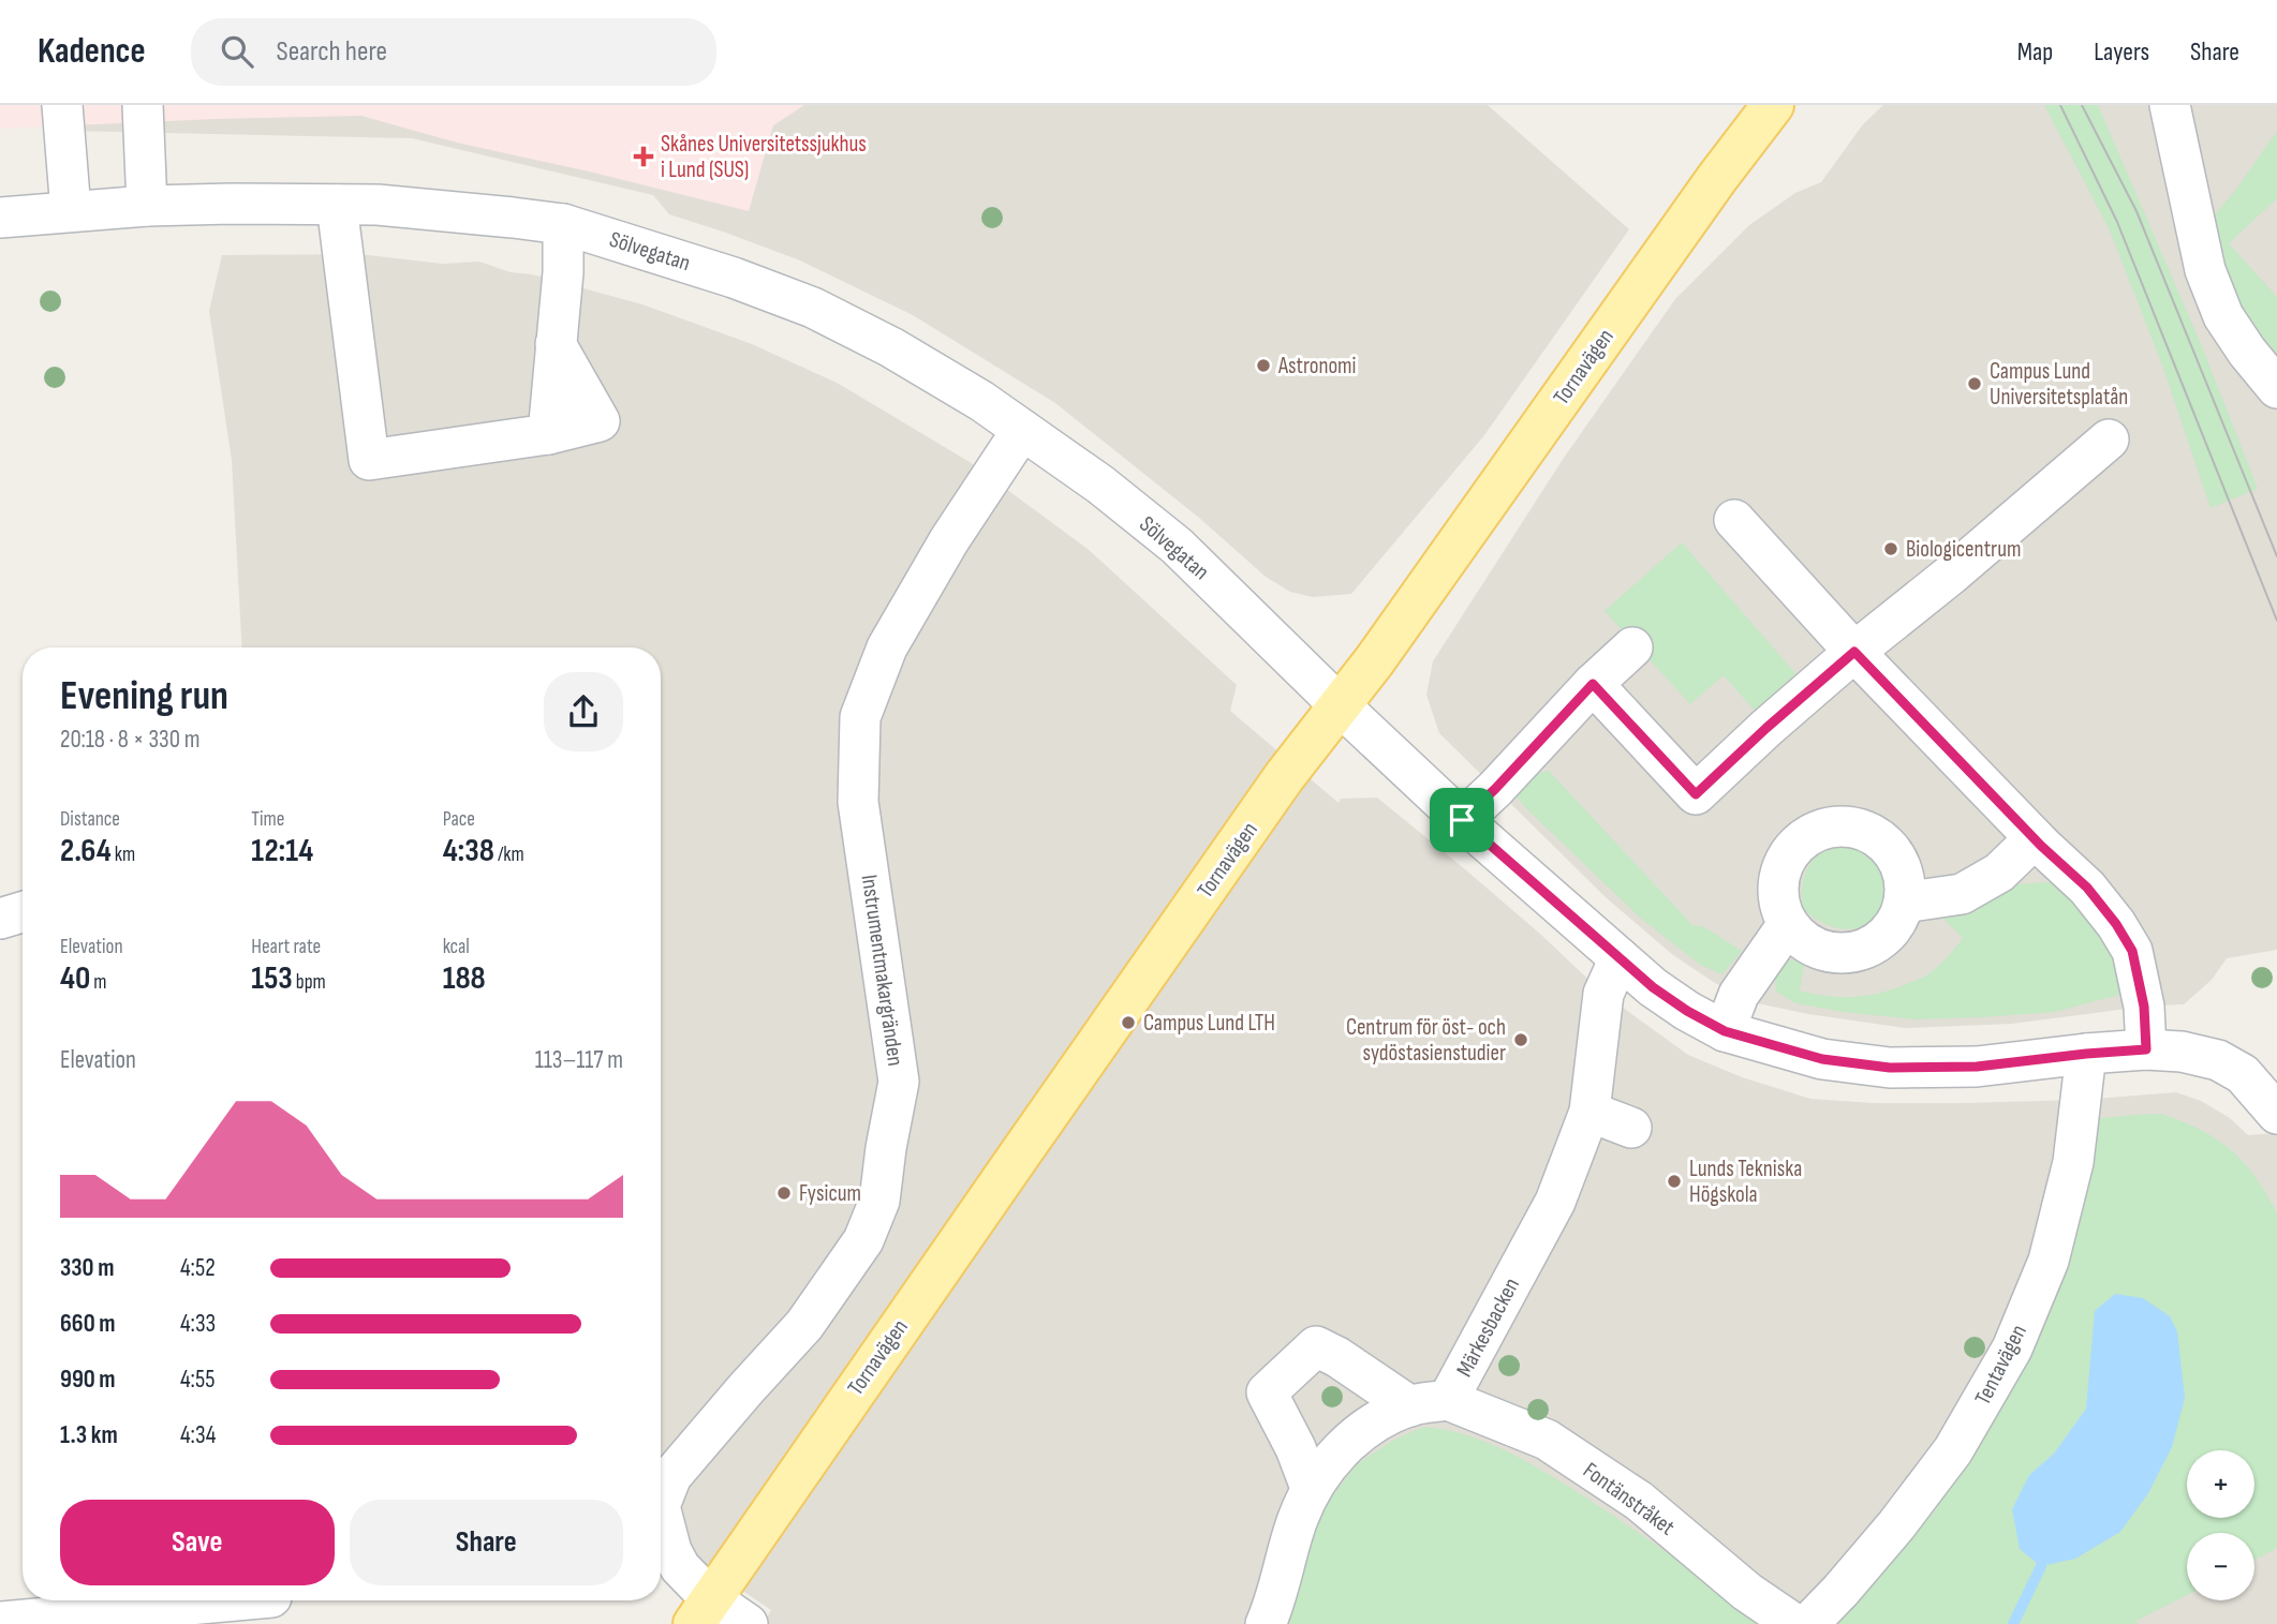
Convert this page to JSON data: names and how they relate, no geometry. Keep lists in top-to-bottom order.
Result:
{
  "streets": {
    "main road": ["Tornavägen"],
    "street": [
      "Sölvegatan",
      "Instrumentmakargränden",
      "Märkesbacken",
      "Tentavägen",
      "Fontänstråket"
    ]
  },
  "crossings": [
    ["Sölvegatan", "Tornavägen"],
    ["Sölvegatan", "Instrumentmakargränden"],
    ["Sölvegatan", "Märkesbacken"],
    ["Sölvegatan", "Tentavägen"],
    ["Tornavägen", "Instrumentmakargränden"],
    ["Märkesbacken", "Fontänstråket"]
  ],
  "places": {
    "health": ["Skånes Universitetssjukhus i Lund (SUS)"],
    "other": [
      "Astronomi",
      "Campus Lund Universitetsplatån",
      "Biologicentrum",
      "Campus Lund LTH",
      "Centrum för öst- och sydöstasienstudier",
      "Lunds Tekniska Högskola",
      "Fysicum"
    ]
  },
  "page": {
    "header": "Kadence",
    "search": "Search here",
    "nav": ["Map", "Layers", "Share"],
    "heading": ["Evening run", "20:18 · 8 × 330 m"],
    "stats": [
      ["Distance", "2.64 km"],
      ["Time", "12:14"],
      ["Pace", "4:38 /km"],
      ["Elevation", "40 m"],
      ["Heart rate", "153 bpm"],
      ["kcal", "188"]
    ],
    "chart": ["Elevation", "113–117 m"],
    "list": [
      {
        "name": "330 m",
        "note": "4:52"
      },
      {
        "name": "660 m",
        "note": "4:33"
      },
      {
        "name": "990 m",
        "note": "4:55"
      },
      {
        "name": "1.3 km",
        "note": "4:34"
      }
    ],
    "map_buttons": ["+", "−"],
    "buttons": ["Save", "Share"]
  }
}
